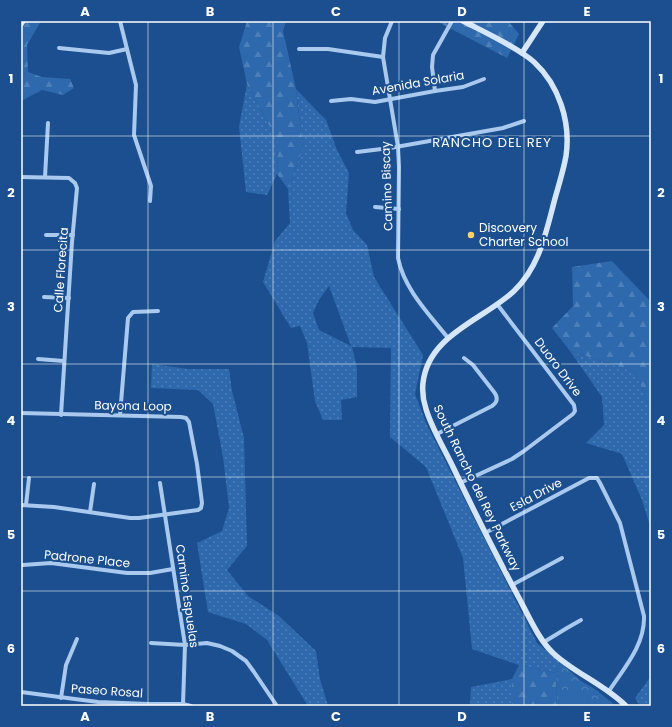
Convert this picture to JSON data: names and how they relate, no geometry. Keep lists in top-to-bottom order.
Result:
{
  "streets": {
    "street": [
      "Avenida Solaria",
      "Camino Biscay",
      "Calle Florecita",
      "Duoro Drive",
      "Bayona Loop",
      "South Rancho del Rey Parkway",
      "Esla Drive",
      "Padrone Place",
      "Camino Espuelas",
      "Paseo Rosal"
    ]
  },
  "crossings": [
    ["Avenida Solaria", "Camino Biscay"],
    ["Camino Biscay", "South Rancho del Rey Parkway"],
    ["Calle Florecita", "Bayona Loop"],
    ["Duoro Drive", "South Rancho del Rey Parkway"],
    ["Bayona Loop", "Camino Espuelas"],
    ["South Rancho del Rey Parkway", "Esla Drive"],
    ["Padrone Place", "Camino Espuelas"],
    ["Camino Espuelas", "Paseo Rosal"]
  ],
  "districts": ["RANCHO DEL REY"],
  "places": ["Discovery Charter School"],
  "grid": {
    "columns": [
      "A",
      "B",
      "C",
      "D",
      "E"
    ],
    "rows": [
      "1",
      "2",
      "3",
      "4",
      "5",
      "6"
    ]
  }
}
